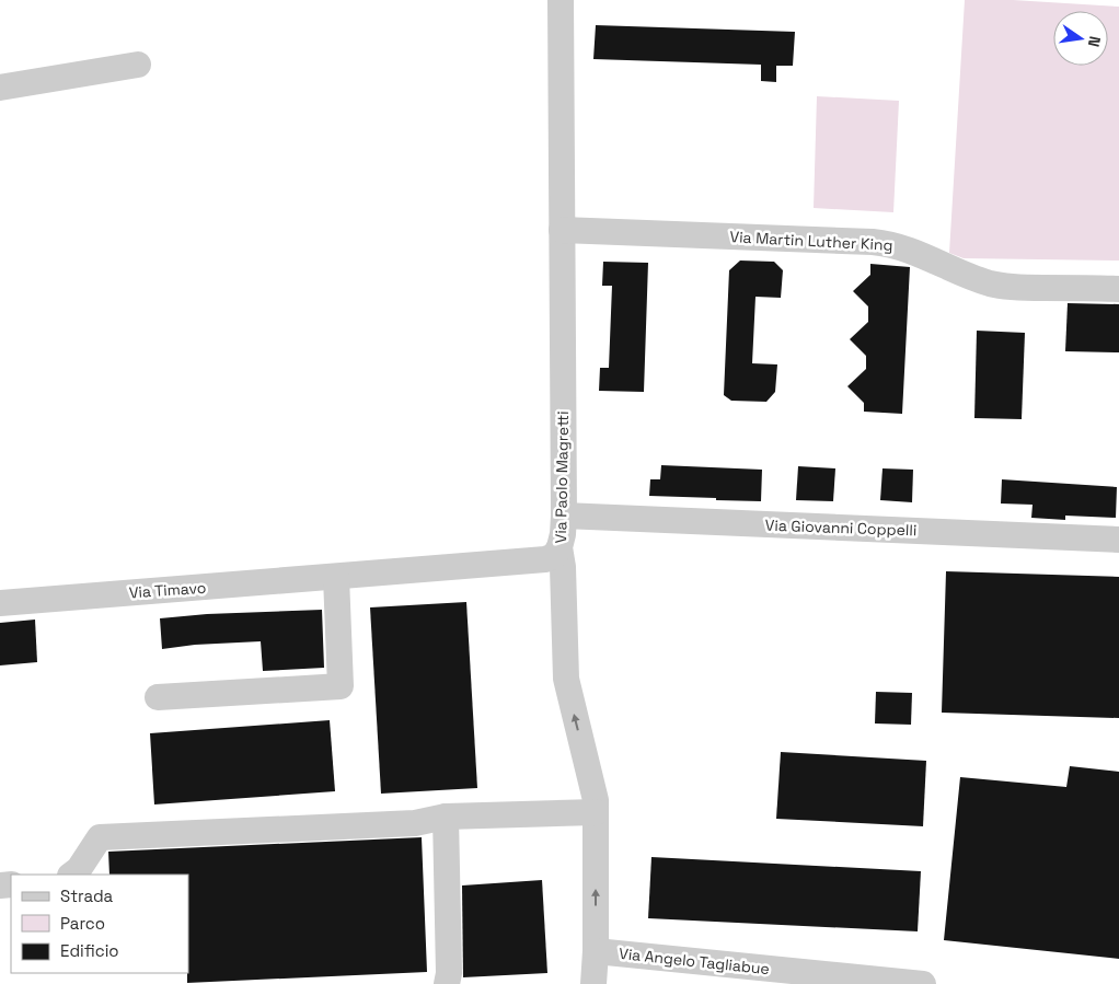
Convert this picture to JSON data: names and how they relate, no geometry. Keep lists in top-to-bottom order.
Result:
{
  "streets": {
    "street": [
      "Via Martin Luther King",
      "Via Paolo Magretti",
      "Via Giovanni Coppelli",
      "Via Timavo",
      "Via Angelo Tagliabue"
    ]
  },
  "crossings": [
    ["Via Martin Luther King", "Via Paolo Magretti"],
    ["Via Paolo Magretti", "Via Giovanni Coppelli"],
    ["Via Paolo Magretti", "Via Timavo"],
    ["Via Paolo Magretti", "Via Angelo Tagliabue"]
  ],
  "legend": ["Strada", "Parco", "Edificio"],
  "north": "right"
}
